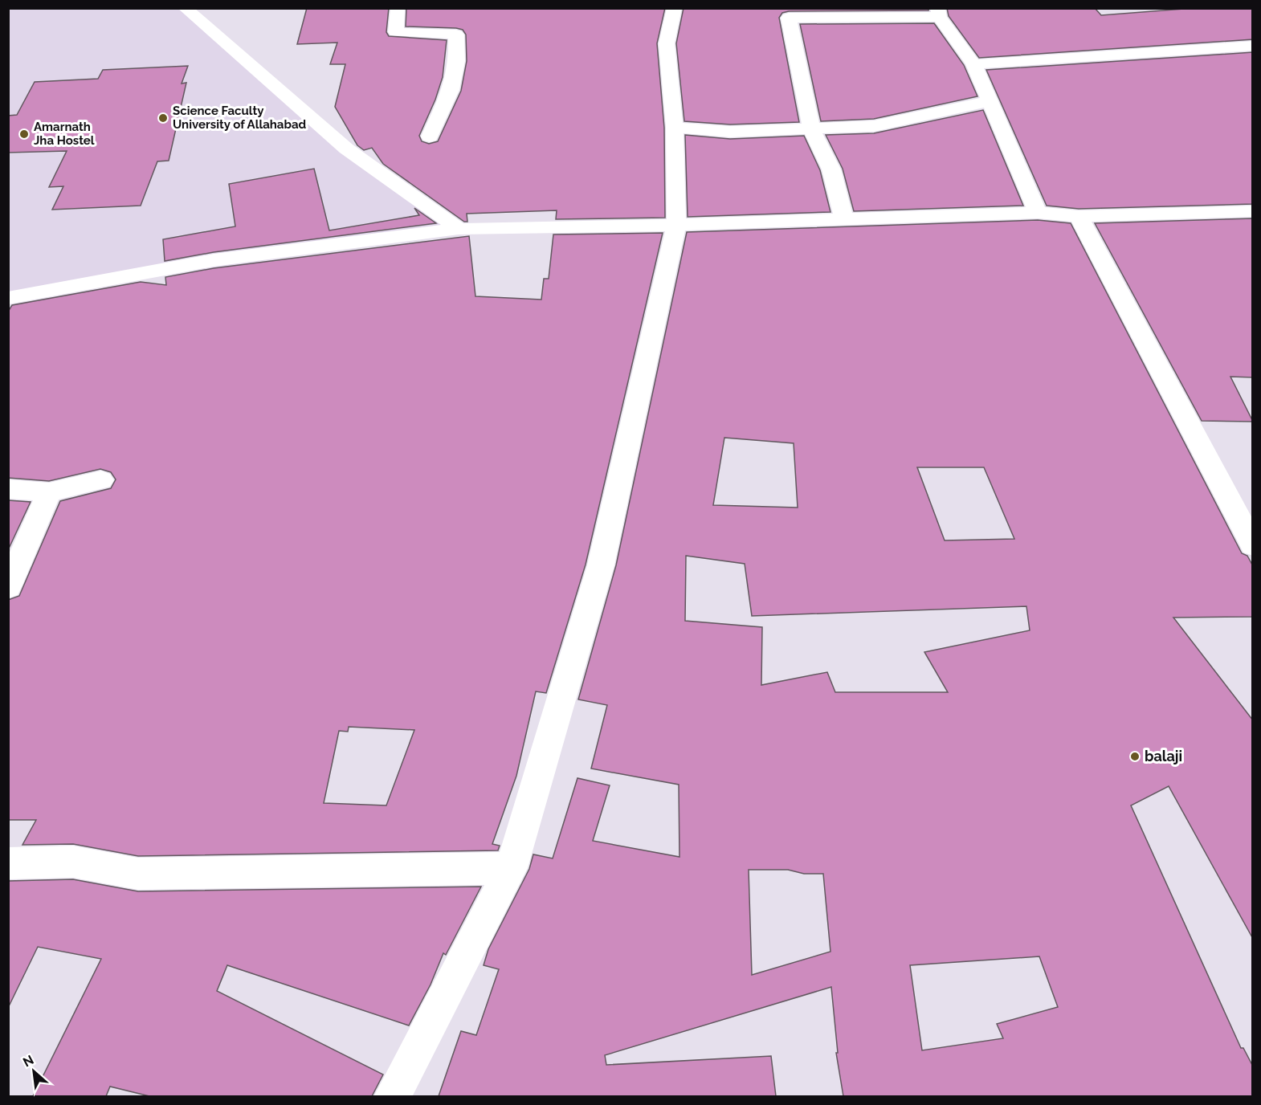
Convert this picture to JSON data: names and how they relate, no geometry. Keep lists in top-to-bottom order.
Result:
{
  "places": ["Science Faculty University of Allahabad", "Amarnath Jha Hostel", "balaji"],
  "north": "top left"
}
